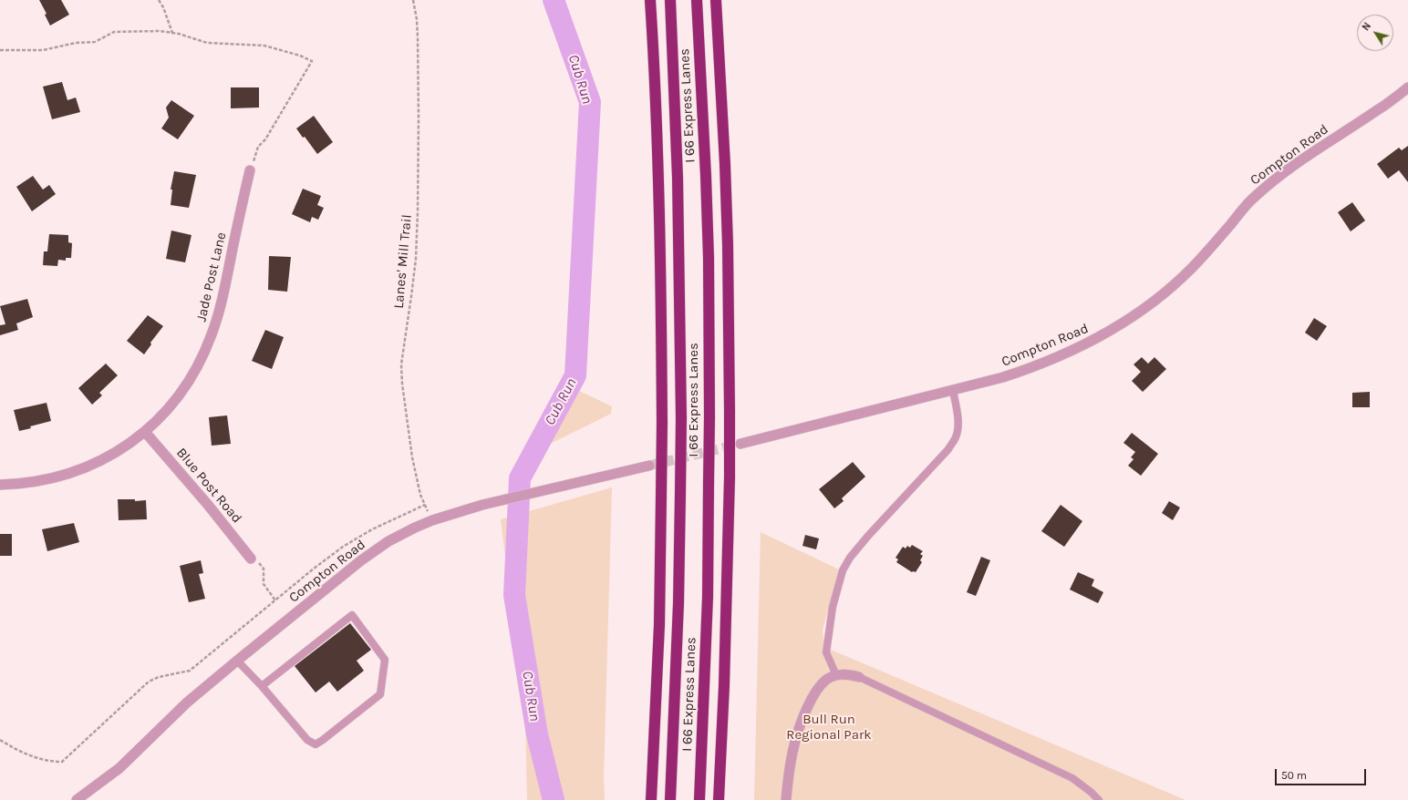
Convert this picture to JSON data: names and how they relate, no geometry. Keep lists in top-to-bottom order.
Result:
{
  "streets": {
    "highway": ["I 66 Express Lanes"],
    "street": ["Compton Road", "Jade Post Lane", "Blue Post Road"],
    "path": ["Lanes' Mill Trail"]
  },
  "crossings": [
    ["Compton Road", "Lanes' Mill Trail"],
    ["Jade Post Lane", "Blue Post Road"]
  ],
  "water": ["Cub Run"],
  "parks": ["Bull Run Regional Park"],
  "scale_bar": "50 m",
  "north": "top left"
}
